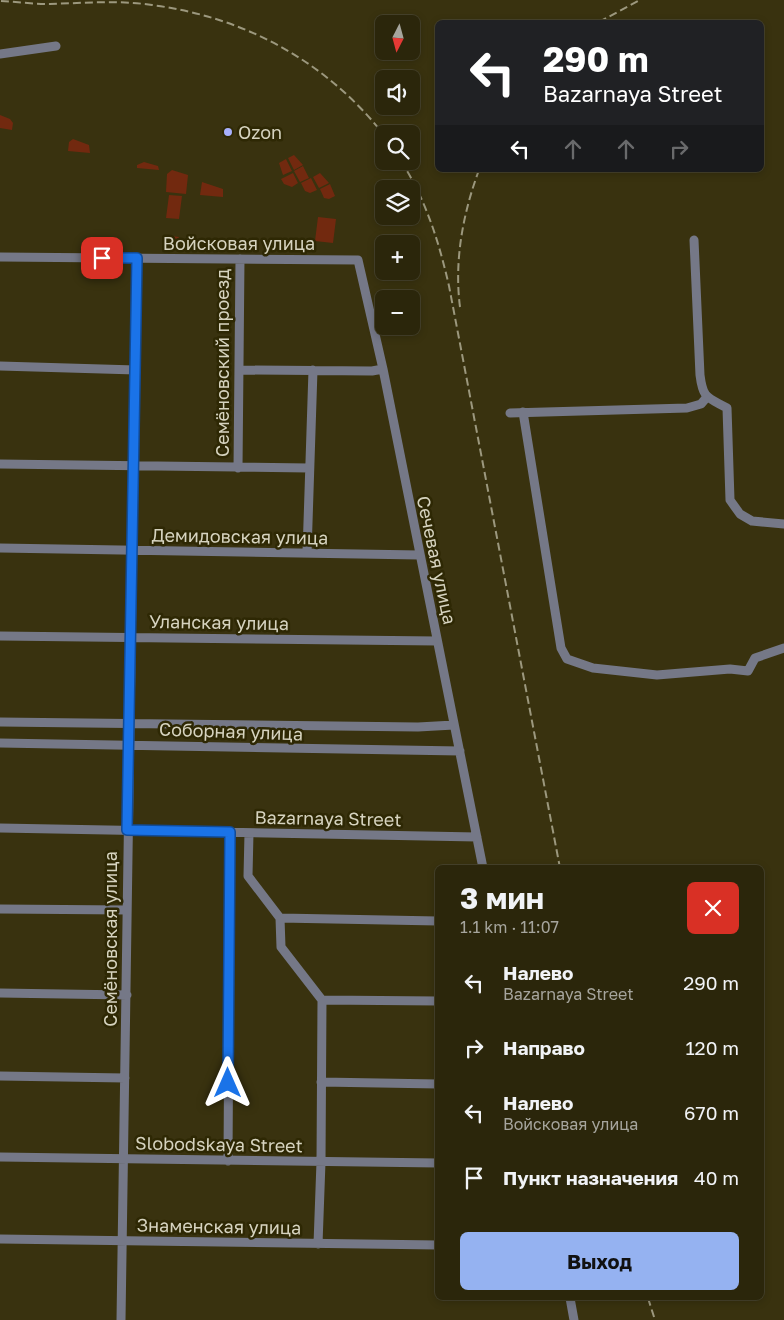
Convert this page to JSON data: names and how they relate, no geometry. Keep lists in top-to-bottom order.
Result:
{
  "streets": {
    "street": [
      "Войсковая улица",
      "Семёновский проезд",
      "Демидовская улица",
      "Сечевая улица",
      "Уланская улица",
      "Соборная улица",
      "Bazarnaya Street",
      "Семёновская улица",
      "Slobodskaya Street",
      "Знаменская улица"
    ]
  },
  "crossings": [
    ["Войсковая улица", "Семёновский проезд"],
    ["Войсковая улица", "Сечевая улица"],
    ["Войсковая улица", "Семёновская улица"],
    ["Демидовская улица", "Сечевая улица"],
    ["Демидовская улица", "Семёновская улица"],
    ["Сечевая улица", "Уланская улица"],
    ["Сечевая улица", "Соборная улица"],
    ["Сечевая улица", "Bazarnaya Street"],
    ["Уланская улица", "Семёновская улица"],
    ["Соборная улица", "Семёновская улица"],
    ["Bazarnaya Street", "Семёновская улица"],
    ["Семёновская улица", "Slobodskaya Street"],
    ["Семёновская улица", "Знаменская улица"]
  ],
  "places": ["Ozon"],
  "north": "bottom",
  "page": {
    "map_buttons": ["+", "−"],
    "turn": ["290 m", "Bazarnaya Street"],
    "heading": ["3 мин", "1.1 km · 11:07"],
    "list": [
      {
        "name": "Налево",
        "note": "Bazarnaya Street",
        "value": "290 m"
      },
      {
        "name": "Направо",
        "value": "120 m"
      },
      {
        "name": "Налево",
        "note": "Войсковая улица",
        "value": "670 m"
      },
      {
        "name": "Пункт назначения",
        "value": "40 m"
      }
    ],
    "buttons": "Выход"
  }
}
